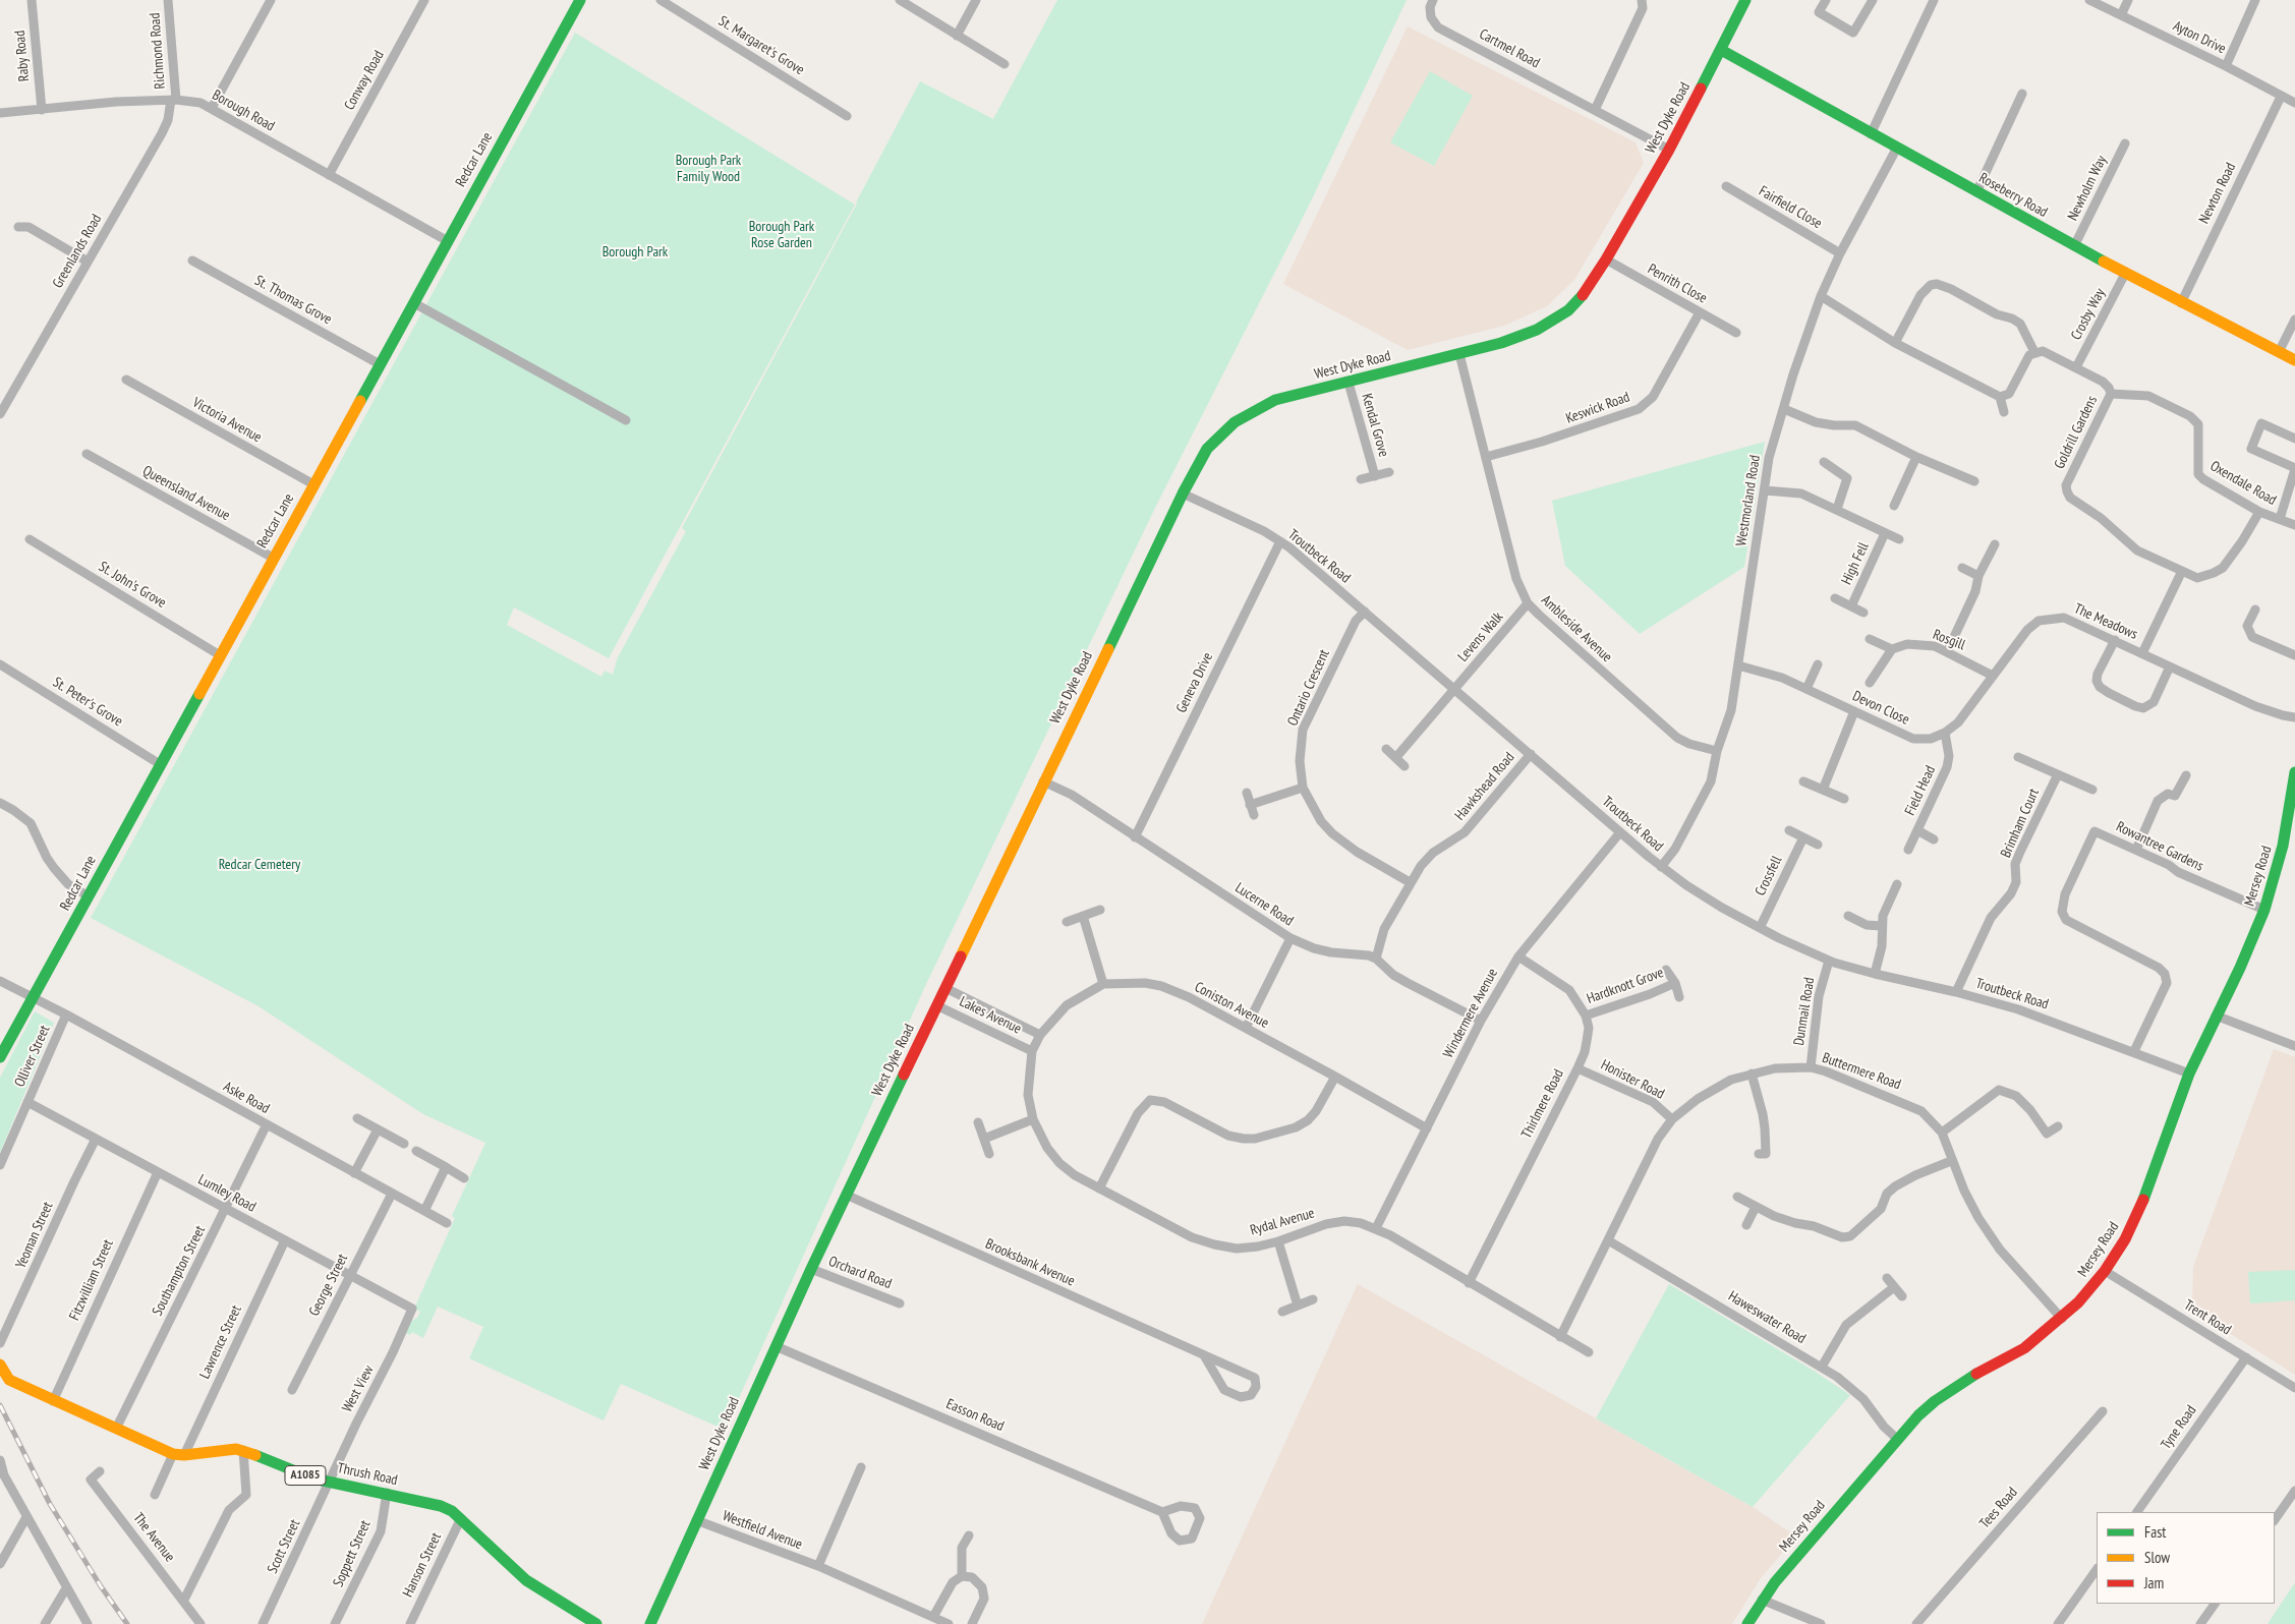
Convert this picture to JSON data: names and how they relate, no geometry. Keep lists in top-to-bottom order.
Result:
{
  "streets": {
    "street": [
      "Ayton Drive",
      "St. Margaret's Grove",
      "Cartmel Road",
      "Richmond Road",
      "Raby Road",
      "Conway Road",
      "Borough Road",
      "West Dyke Road",
      "Redcar Lane",
      "Newholm Way",
      "Newton Road",
      "Roseberry Road",
      "Fairfield Close",
      "Greenlands Road",
      "Penrith Close",
      "St. Thomas Grove",
      "Crosby Way",
      "Keswick Road",
      "Victoria Avenue",
      "Kendal Grove",
      "Goldrill Gardens",
      "Oxendale Road",
      "Queensland Avenue",
      "Westmorland Road",
      "Troutbeck Road",
      "High Fell",
      "St. John's Grove",
      "The Meadows",
      "Ambleside Avenue",
      "Levens Walk",
      "Rosgill",
      "Geneva Drive",
      "Ontario Crescent",
      "St. Peter's Grove",
      "Devon Close",
      "Hawkshead Road",
      "Field Head",
      "Brimham Court",
      "Rowantree Gardens",
      "Crossfell",
      "Mersey Road",
      "Lucerne Road",
      "Hardknott Grove",
      "Coniston Avenue",
      "Dunmail Road",
      "Windermere Avenue",
      "Lakes Avenue",
      "Olliver Street",
      "Buttermere Road",
      "Honister Road",
      "Aske Road",
      "Thirlmere Road",
      "Lumley Road",
      "Rydal Avenue",
      "Yeoman Street",
      "Brooksbank Avenue",
      "Southampton Street",
      "Orchard Road",
      "Fitzwilliam Street",
      "George Street",
      "Haweswater Road",
      "Trent Road",
      "Lawrence Street",
      "West View",
      "Easson Road",
      "Tyne Road",
      "Thrush Road",
      "A1085",
      "Tees Road",
      "Westfield Avenue",
      "The Avenue",
      "Scott Street",
      "Soppett Street",
      "Hanson Street"
    ]
  },
  "crossings": [
    ["Ayton Drive", "Newton Road"],
    ["Cartmel Road", "West Dyke Road"],
    ["Richmond Road", "Borough Road"],
    ["Richmond Road", "Greenlands Road"],
    ["Raby Road", "Borough Road"],
    ["Conway Road", "Borough Road"],
    ["Borough Road", "Redcar Lane"],
    ["Borough Road", "Greenlands Road"],
    ["West Dyke Road", "Roseberry Road"],
    ["West Dyke Road", "Penrith Close"],
    ["West Dyke Road", "Kendal Grove"],
    ["West Dyke Road", "Troutbeck Road"],
    ["West Dyke Road", "Ambleside Avenue"],
    ["West Dyke Road", "Lucerne Road"],
    ["West Dyke Road", "Lakes Avenue"],
    ["West Dyke Road", "Brooksbank Avenue"],
    ["West Dyke Road", "Orchard Road"],
    ["West Dyke Road", "Easson Road"],
    ["West Dyke Road", "Westfield Avenue"],
    ["Redcar Lane", "St. Thomas Grove"],
    ["Redcar Lane", "Victoria Avenue"],
    ["Redcar Lane", "Queensland Avenue"],
    ["Redcar Lane", "St. John's Grove"],
    ["Redcar Lane", "St. Peter's Grove"],
    ["Redcar Lane", "Aske Road"],
    ["Newholm Way", "Roseberry Road"],
    ["Newton Road", "Roseberry Road"],
    ["Roseberry Road", "Crosby Way"],
    ["Roseberry Road", "Westmorland Road"],
    ["Fairfield Close", "Westmorland Road"],
    ["Penrith Close", "Keswick Road"],
    ["Crosby Way", "Goldrill Gardens"],
    ["Keswick Road", "Ambleside Avenue"],
    ["Goldrill Gardens", "Oxendale Road"],
    ["Westmorland Road", "Troutbeck Road"],
    ["Westmorland Road", "Ambleside Avenue"],
    ["Westmorland Road", "Devon Close"],
    ["Troutbeck Road", "Levens Walk"],
    ["Troutbeck Road", "Geneva Drive"],
    ["Troutbeck Road", "Ontario Crescent"],
    ["Troutbeck Road", "Hawkshead Road"],
    ["Troutbeck Road", "Brimham Court"],
    ["Troutbeck Road", "Rowantree Gardens"],
    ["Troutbeck Road", "Crossfell"],
    ["Troutbeck Road", "Mersey Road"],
    ["Troutbeck Road", "Dunmail Road"],
    ["Troutbeck Road", "Windermere Avenue"],
    ["The Meadows", "Rosgill"],
    ["The Meadows", "Devon Close"],
    ["The Meadows", "Field Head"],
    ["Ambleside Avenue", "Levens Walk"],
    ["Geneva Drive", "Lucerne Road"],
    ["Ontario Crescent", "Hawkshead Road"],
    ["Devon Close", "Field Head"],
    ["Hawkshead Road", "Lucerne Road"],
    ["Rowantree Gardens", "Mersey Road"],
    ["Mersey Road", "Buttermere Road"],
    ["Mersey Road", "Haweswater Road"],
    ["Mersey Road", "Trent Road"],
    ["Hardknott Grove", "Thirlmere Road"],
    ["Coniston Avenue", "Windermere Avenue"],
    ["Coniston Avenue", "Lakes Avenue"],
    ["Coniston Avenue", "Rydal Avenue"],
    ["Dunmail Road", "Buttermere Road"],
    ["Windermere Avenue", "Rydal Avenue"],
    ["Lakes Avenue", "Rydal Avenue"],
    ["Olliver Street", "Aske Road"],
    ["Olliver Street", "Lumley Road"],
    ["Buttermere Road", "Honister Road"],
    ["Buttermere Road", "Rydal Avenue"],
    ["Buttermere Road", "Haweswater Road"],
    ["Honister Road", "Thirlmere Road"],
    ["Aske Road", "Southampton Street"],
    ["Aske Road", "George Street"],
    ["Thirlmere Road", "Rydal Avenue"],
    ["Lumley Road", "Yeoman Street"],
    ["Lumley Road", "Southampton Street"],
    ["Lumley Road", "Fitzwilliam Street"],
    ["Lumley Road", "George Street"],
    ["Lumley Road", "Lawrence Street"],
    ["Lumley Road", "West View"],
    ["Trent Road", "Tyne Road"],
    ["Lawrence Street", "Thrush Road"],
    ["West View", "Thrush Road"],
    ["West View", "Scott Street"],
    ["Thrush Road", "Scott Street"],
    ["Thrush Road", "Soppett Street"],
    ["Thrush Road", "Hanson Street"]
  ],
  "parks": [
    "Borough Park Family Wood",
    "Borough Park Rose Garden",
    "Borough Park",
    "Redcar Cemetery"
  ],
  "legend": ["Fast", "Slow", "Jam"]
}
